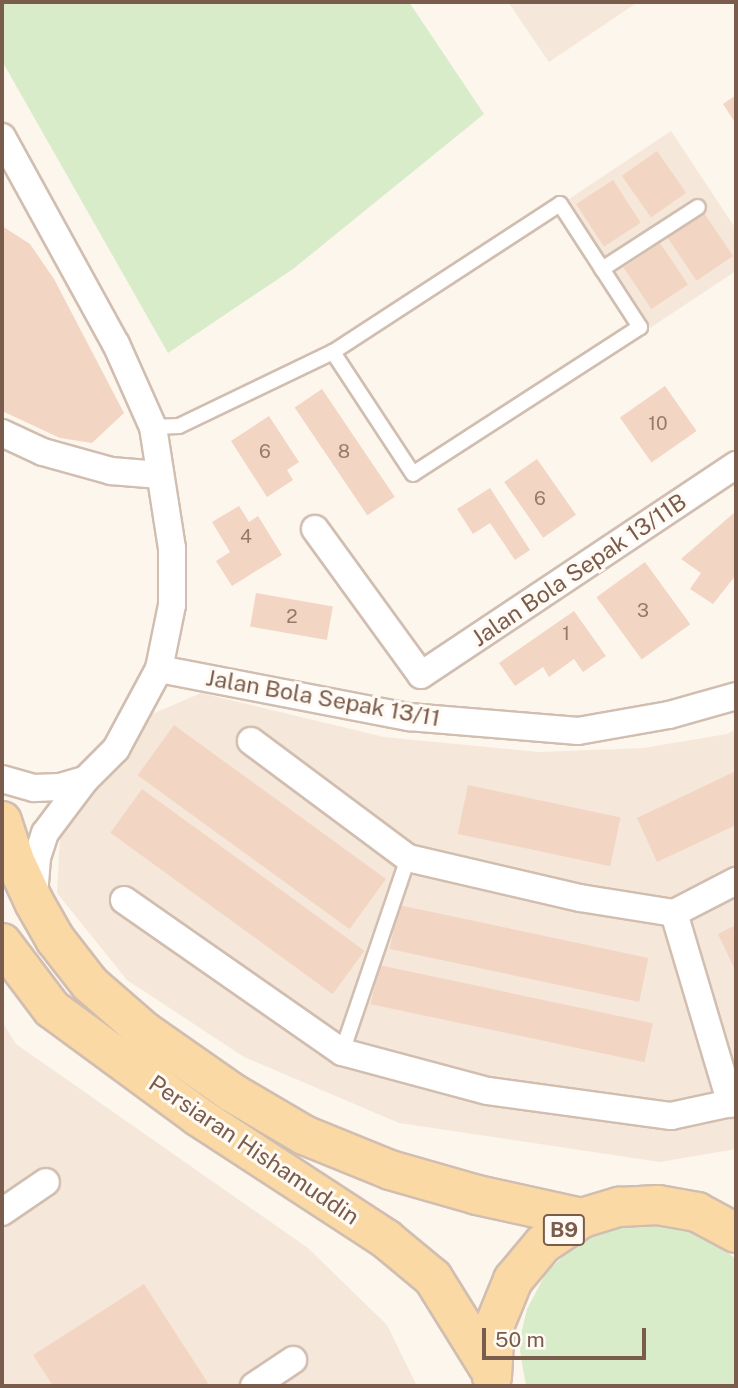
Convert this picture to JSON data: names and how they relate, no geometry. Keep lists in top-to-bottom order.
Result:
{
  "streets": {
    "main road": ["Persiaran Hishamuddin", "B9"],
    "street": ["Jalan Bola Sepak 13/11B", "Jalan Bola Sepak 13/11"]
  },
  "crossings": [
    ["Persiaran Hishamuddin", "B9"]
  ],
  "house_numbers": [
    "10",
    "6",
    "8",
    "6",
    "4",
    "3",
    "2",
    "1"
  ],
  "scale_bar": "50 m"
}
